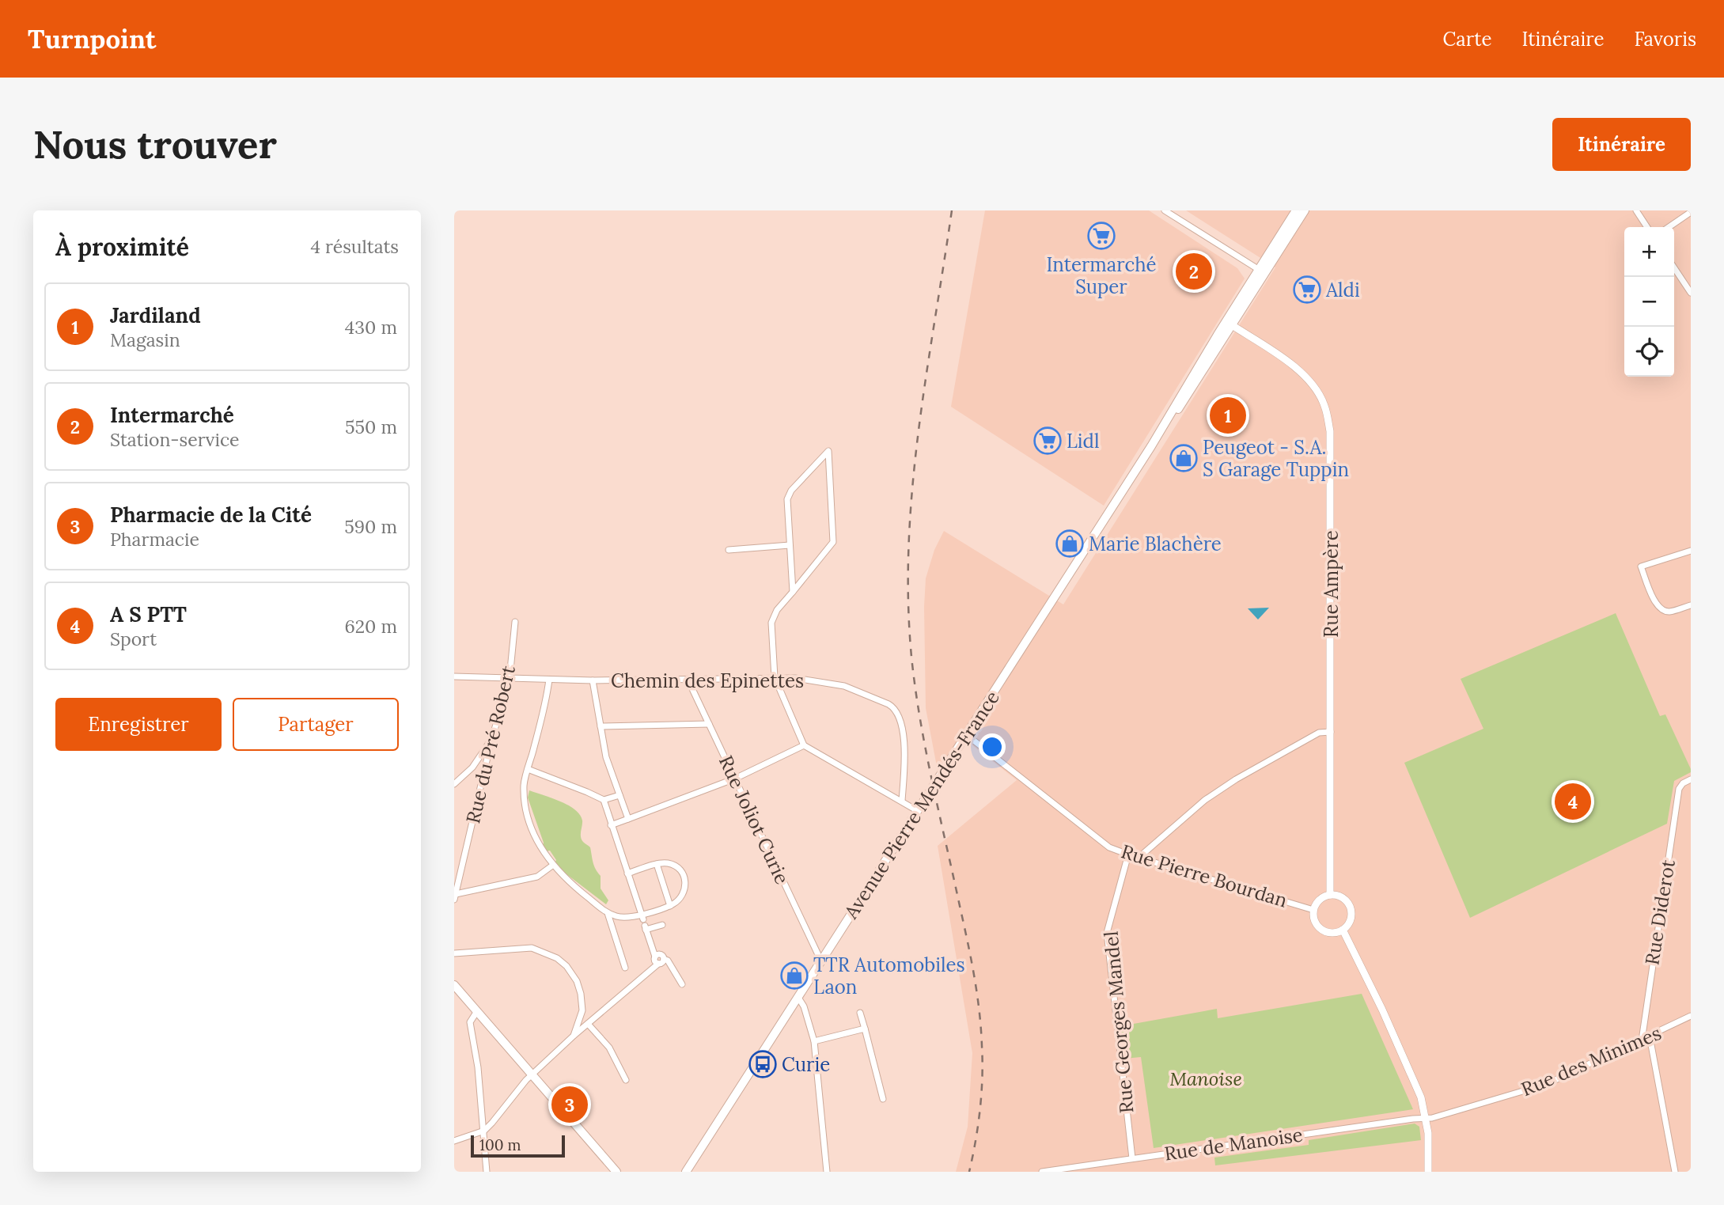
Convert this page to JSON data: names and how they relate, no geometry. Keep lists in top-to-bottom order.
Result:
{
  "streets": {
    "main road": ["Avenue Pierre Mendés-France"],
    "street": [
      "Rue Ampère",
      "Chemin des Epinettes",
      "Rue du Pré Robert",
      "Rue Joliot Curie",
      "Rue Pierre Bourdan",
      "Rue Diderot",
      "Rue Georges Mandel",
      "Rue des Minimes",
      "Rue de Manoise"
    ]
  },
  "crossings": [
    ["Rue Ampère", "Avenue Pierre Mendés-France"],
    ["Rue Ampère", "Rue Pierre Bourdan"],
    ["Chemin des Epinettes", "Rue du Pré Robert"],
    ["Chemin des Epinettes", "Rue Joliot Curie"],
    ["Avenue Pierre Mendés-France", "Rue Joliot Curie"],
    ["Avenue Pierre Mendés-France", "Rue Pierre Bourdan"],
    ["Rue Pierre Bourdan", "Rue Georges Mandel"],
    ["Rue Diderot", "Rue des Minimes"],
    ["Rue Georges Mandel", "Rue de Manoise"],
    ["Rue des Minimes", "Rue de Manoise"]
  ],
  "parks": ["Manoise"],
  "places": {
    "supermarket": ["Intermarché Super", "Aldi", "Lidl"],
    "shop": ["Peugeot - S.A. S Garage Tuppin", "Marie Blachère", "TTR Automobiles Laon"],
    "bus stop": ["Curie"]
  },
  "scale_bar": "100 m",
  "page": {
    "header": "Turnpoint",
    "nav": ["Carte", "Itinéraire", "Favoris"],
    "buttons": [
      "Itinéraire",
      ["Enregistrer", "Partager"]
    ],
    "title": "Nous trouver",
    "heading": ["À proximité", "4 résultats"],
    "map_buttons": ["+", "−"],
    "pins": [
      "2",
      "1",
      "4",
      "3"
    ],
    "list": [
      {
        "mark": "1",
        "name": "Jardiland",
        "note": "Magasin",
        "value": "430 m"
      },
      {
        "mark": "2",
        "name": "Intermarché",
        "note": "Station-service",
        "value": "550 m"
      },
      {
        "mark": "3",
        "name": "Pharmacie de la Cité",
        "note": "Pharmacie",
        "value": "590 m"
      },
      {
        "mark": "4",
        "name": "A S PTT",
        "note": "Sport",
        "value": "620 m"
      }
    ],
    "scale": "100 m"
  }
}
